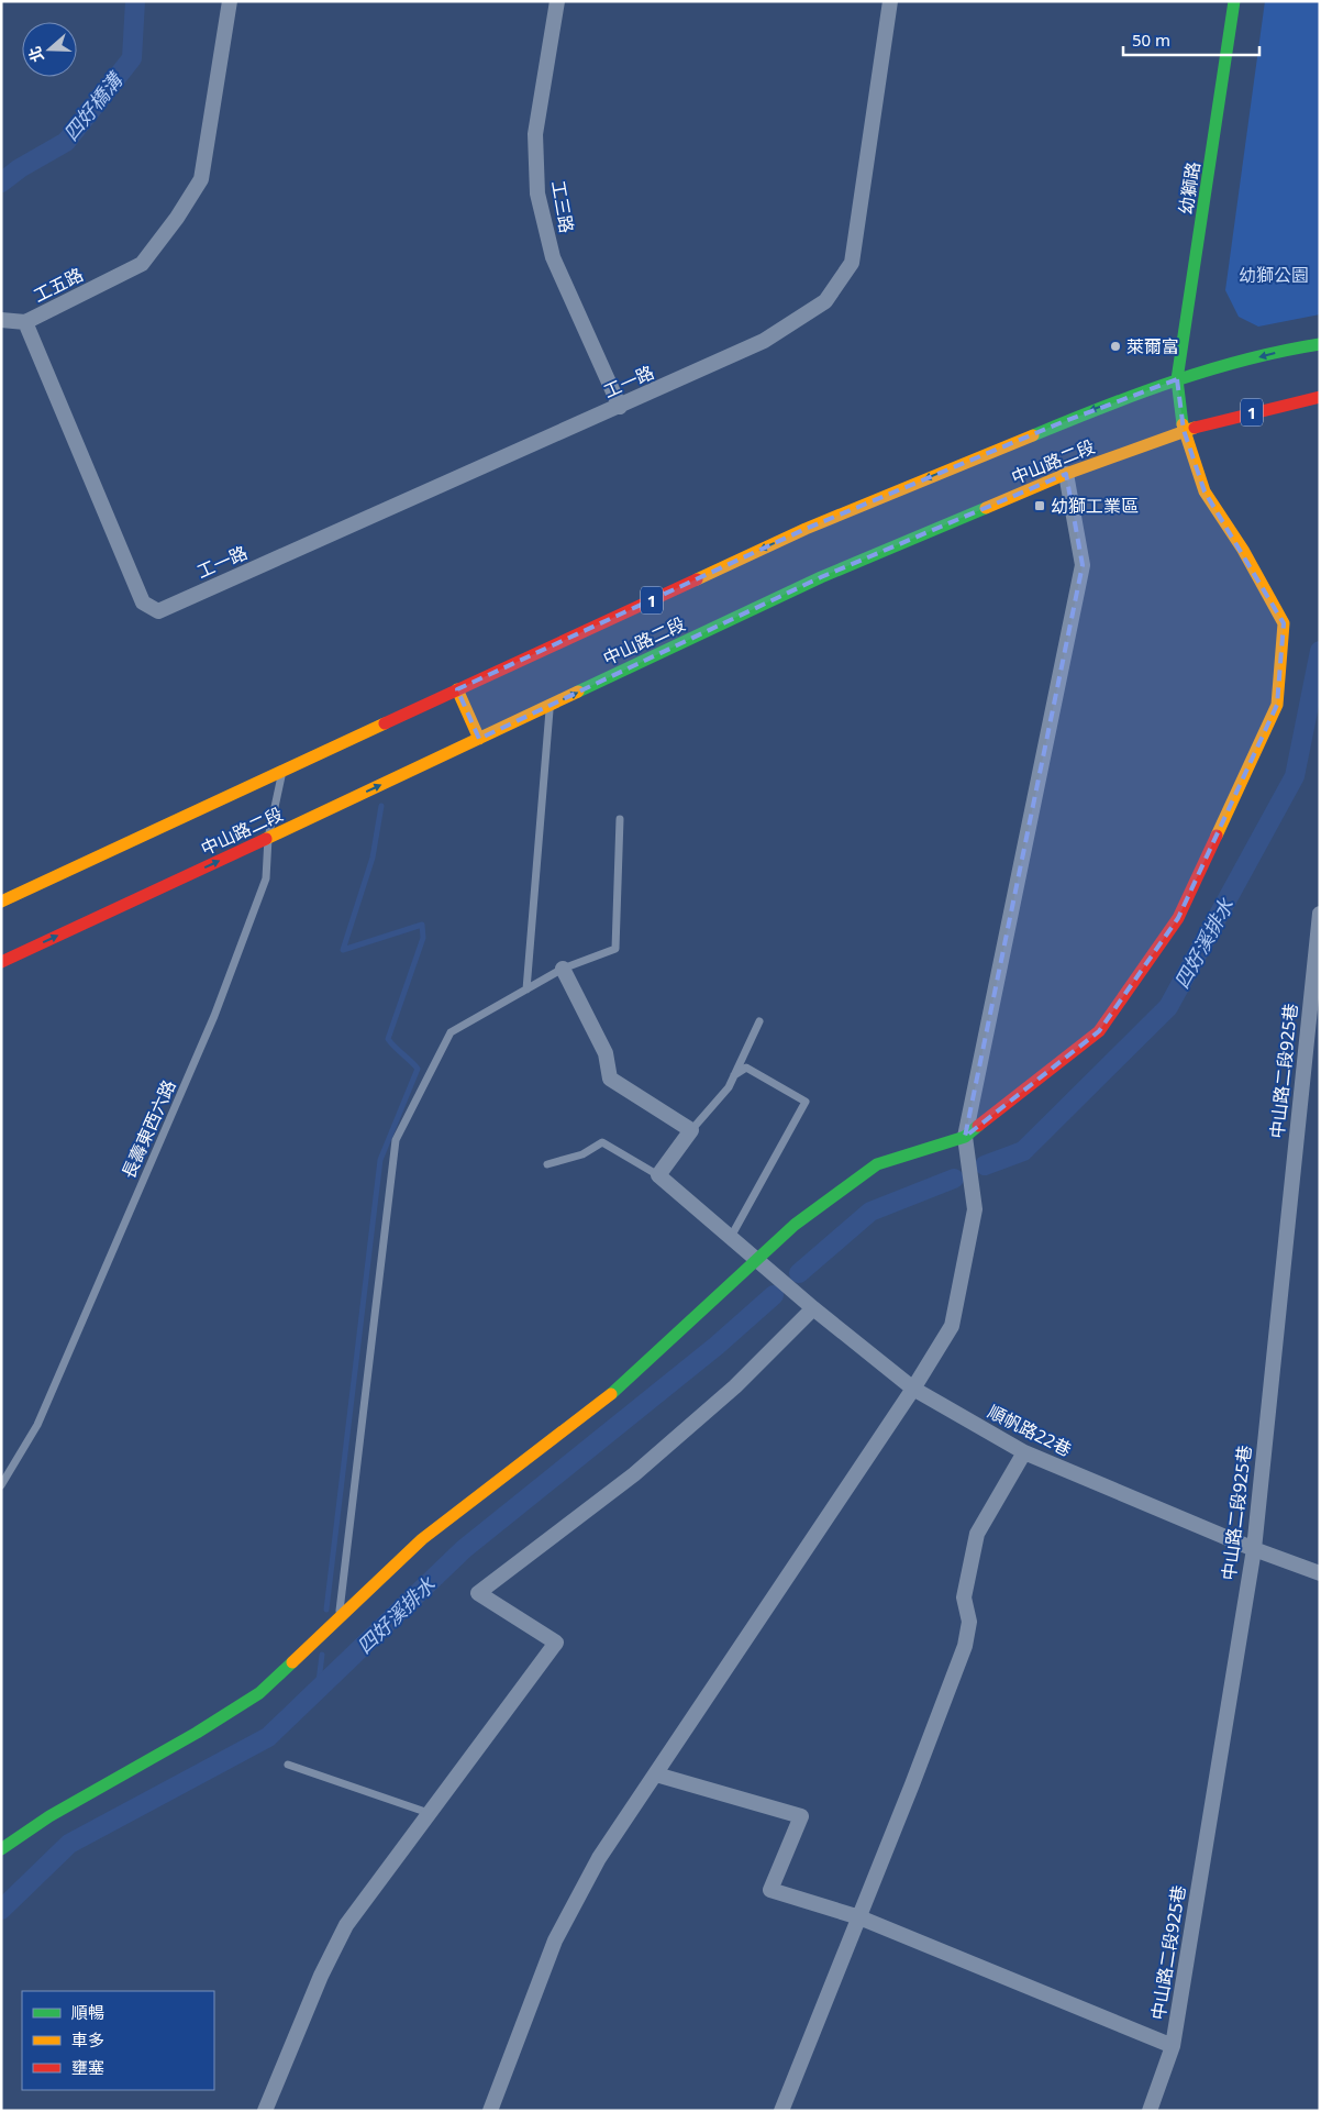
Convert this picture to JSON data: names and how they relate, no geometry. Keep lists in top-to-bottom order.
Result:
{
  "streets": {
    "main road": ["幼獅路", "1", "中山路二段"],
    "street": [
      "工三路",
      "工五路",
      "工一路",
      "中山路二段925巷",
      "順帆路22巷"
    ],
    "lane": ["長壽東西六路"]
  },
  "crossings": [
    ["幼獅路", "中山路二段"],
    ["工三路", "工一路"],
    ["工五路", "工一路"],
    ["中山路二段", "長壽東西六路"],
    ["中山路二段925巷", "順帆路22巷"]
  ],
  "water": ["四好橋溝", "四好溪排水"],
  "parks": ["幼獅公園"],
  "places": {
    "other": ["萊爾富"],
    "transit": ["幼獅工業區"]
  },
  "legend": ["順暢", "車多", "壅塞"],
  "scale_bar": "50 m",
  "north": "left"
}
